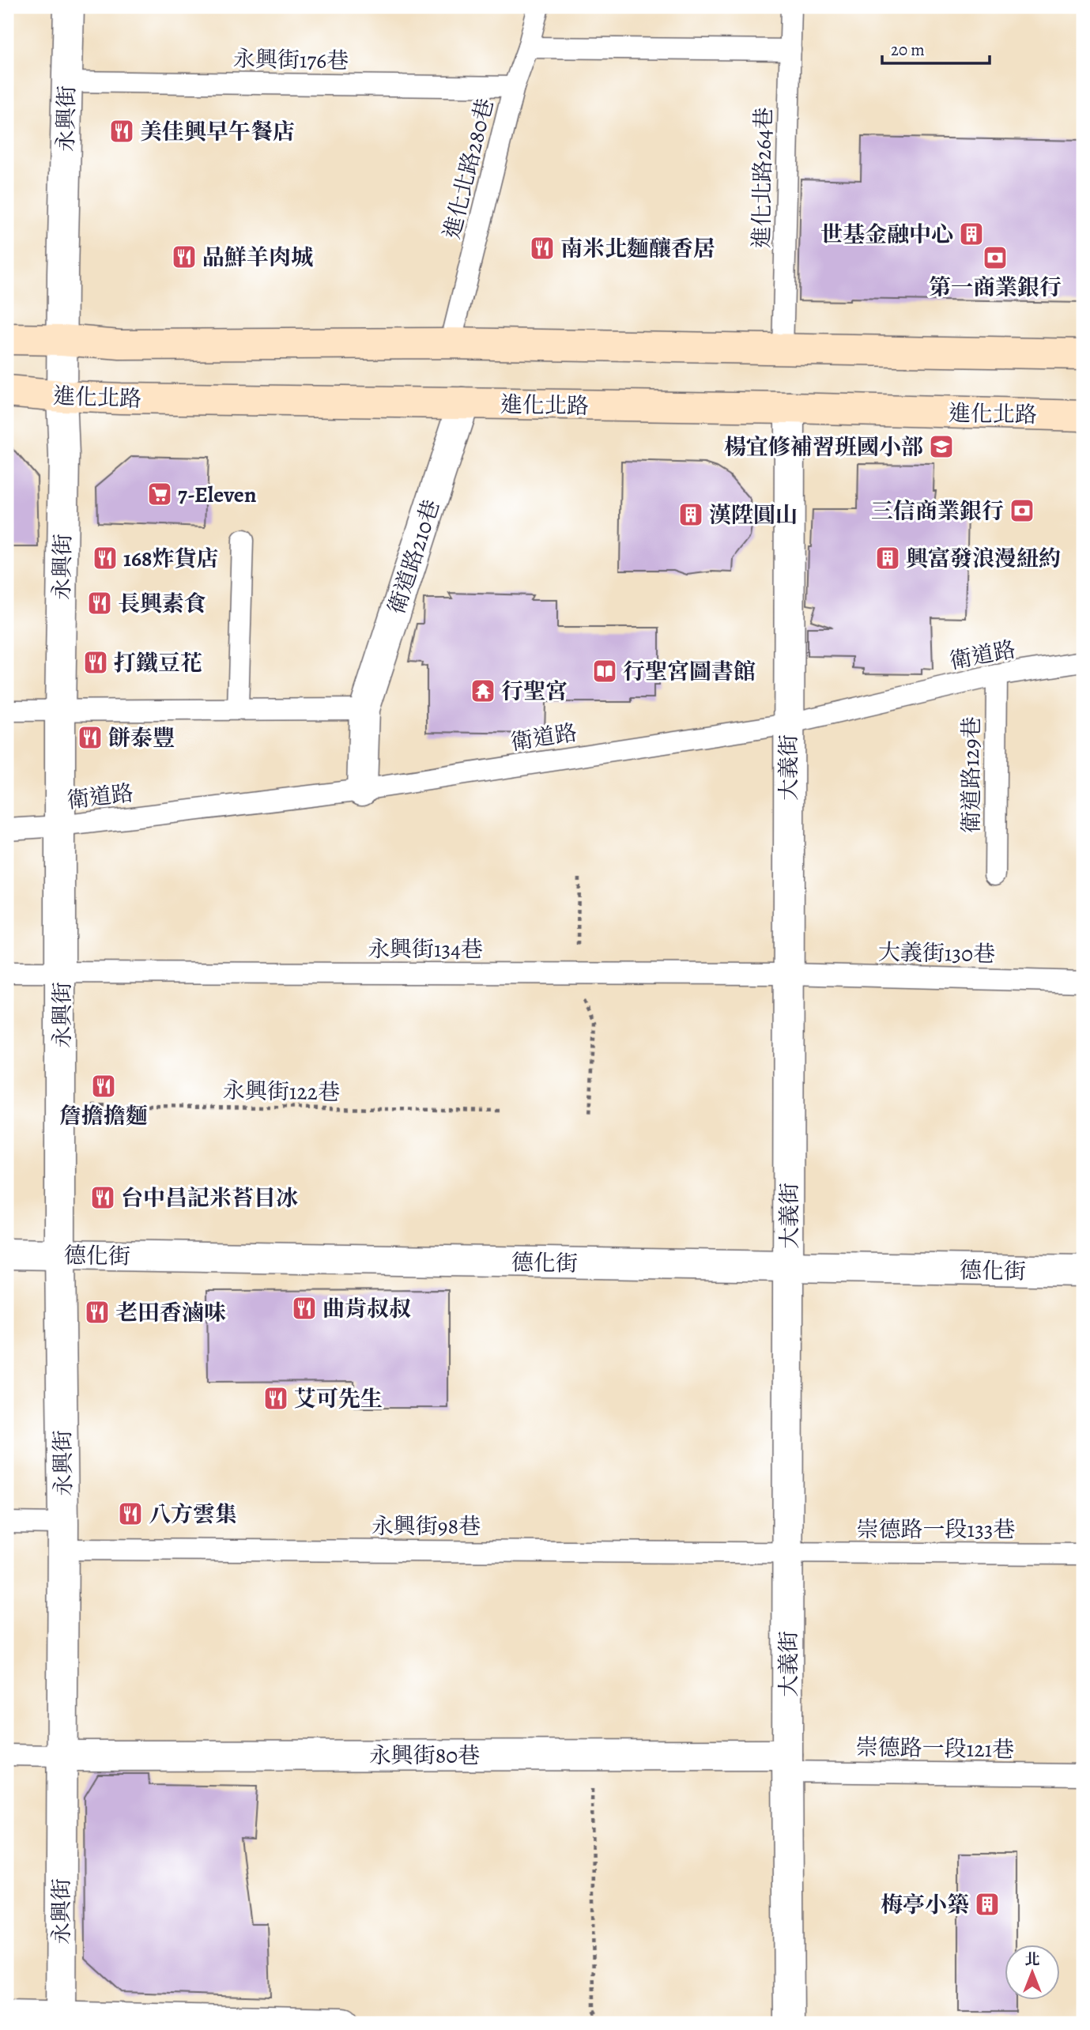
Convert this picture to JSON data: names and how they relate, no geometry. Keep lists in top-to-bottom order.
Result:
{
  "streets": {
    "main road": ["進化北路"],
    "street": [
      "永興街",
      "衛道路210巷",
      "大義街",
      "德化街",
      "永興街80巷"
    ],
    "lane": [
      "永興街176巷",
      "進化北路280巷",
      "進化北路264巷",
      "衛道路",
      "衛道路129巷",
      "永興街134巷",
      "大義街130巷",
      "永興街98巷",
      "崇德路一段133巷",
      "崇德路一段121巷"
    ],
    "path": ["永興街122巷"]
  },
  "crossings": [
    ["永興街176巷", "永興街"],
    ["永興街176巷", "進化北路280巷"],
    ["永興街", "進化北路"],
    ["永興街", "衛道路"],
    ["永興街", "永興街134巷"],
    ["永興街", "永興街122巷"],
    ["永興街", "德化街"],
    ["永興街", "永興街98巷"],
    ["永興街", "永興街80巷"],
    ["進化北路", "衛道路210巷"],
    ["進化北路", "大義街"],
    ["衛道路210巷", "衛道路"],
    ["衛道路", "大義街"],
    ["衛道路", "衛道路129巷"],
    ["大義街", "永興街134巷"],
    ["大義街", "大義街130巷"],
    ["大義街", "德化街"],
    ["大義街", "永興街98巷"],
    ["大義街", "崇德路一段133巷"],
    ["大義街", "崇德路一段121巷"],
    ["大義街", "永興街80巷"],
    ["永興街134巷", "大義街130巷"],
    ["永興街98巷", "崇德路一段133巷"],
    ["崇德路一段121巷", "永興街80巷"]
  ],
  "places": {
    "restaurant": [
      "美佳興早午餐店",
      "南米北麵釀香居",
      "品鮮羊肉城",
      "168炸貨店",
      "長興素食",
      "打鐵豆花",
      "餅泰豐",
      "詹擔擔麵",
      "台中昌記米苔目冰",
      "曲肯叔叔",
      "老田香滷味",
      "艾可先生",
      "八方雲集"
    ],
    "building": [
      "世基金融中心",
      "漢陞圓山",
      "興富發浪漫紐約",
      "梅亭小築"
    ],
    "bank": ["第一商業銀行", "三信商業銀行"],
    "school or university": ["楊宜修補習班國小部"],
    "supermarket": ["7-Eleven"],
    "library": ["行聖宮圖書館"],
    "temple": ["行聖宮"]
  },
  "scale_bar": "20 m",
  "north": "top"
}
